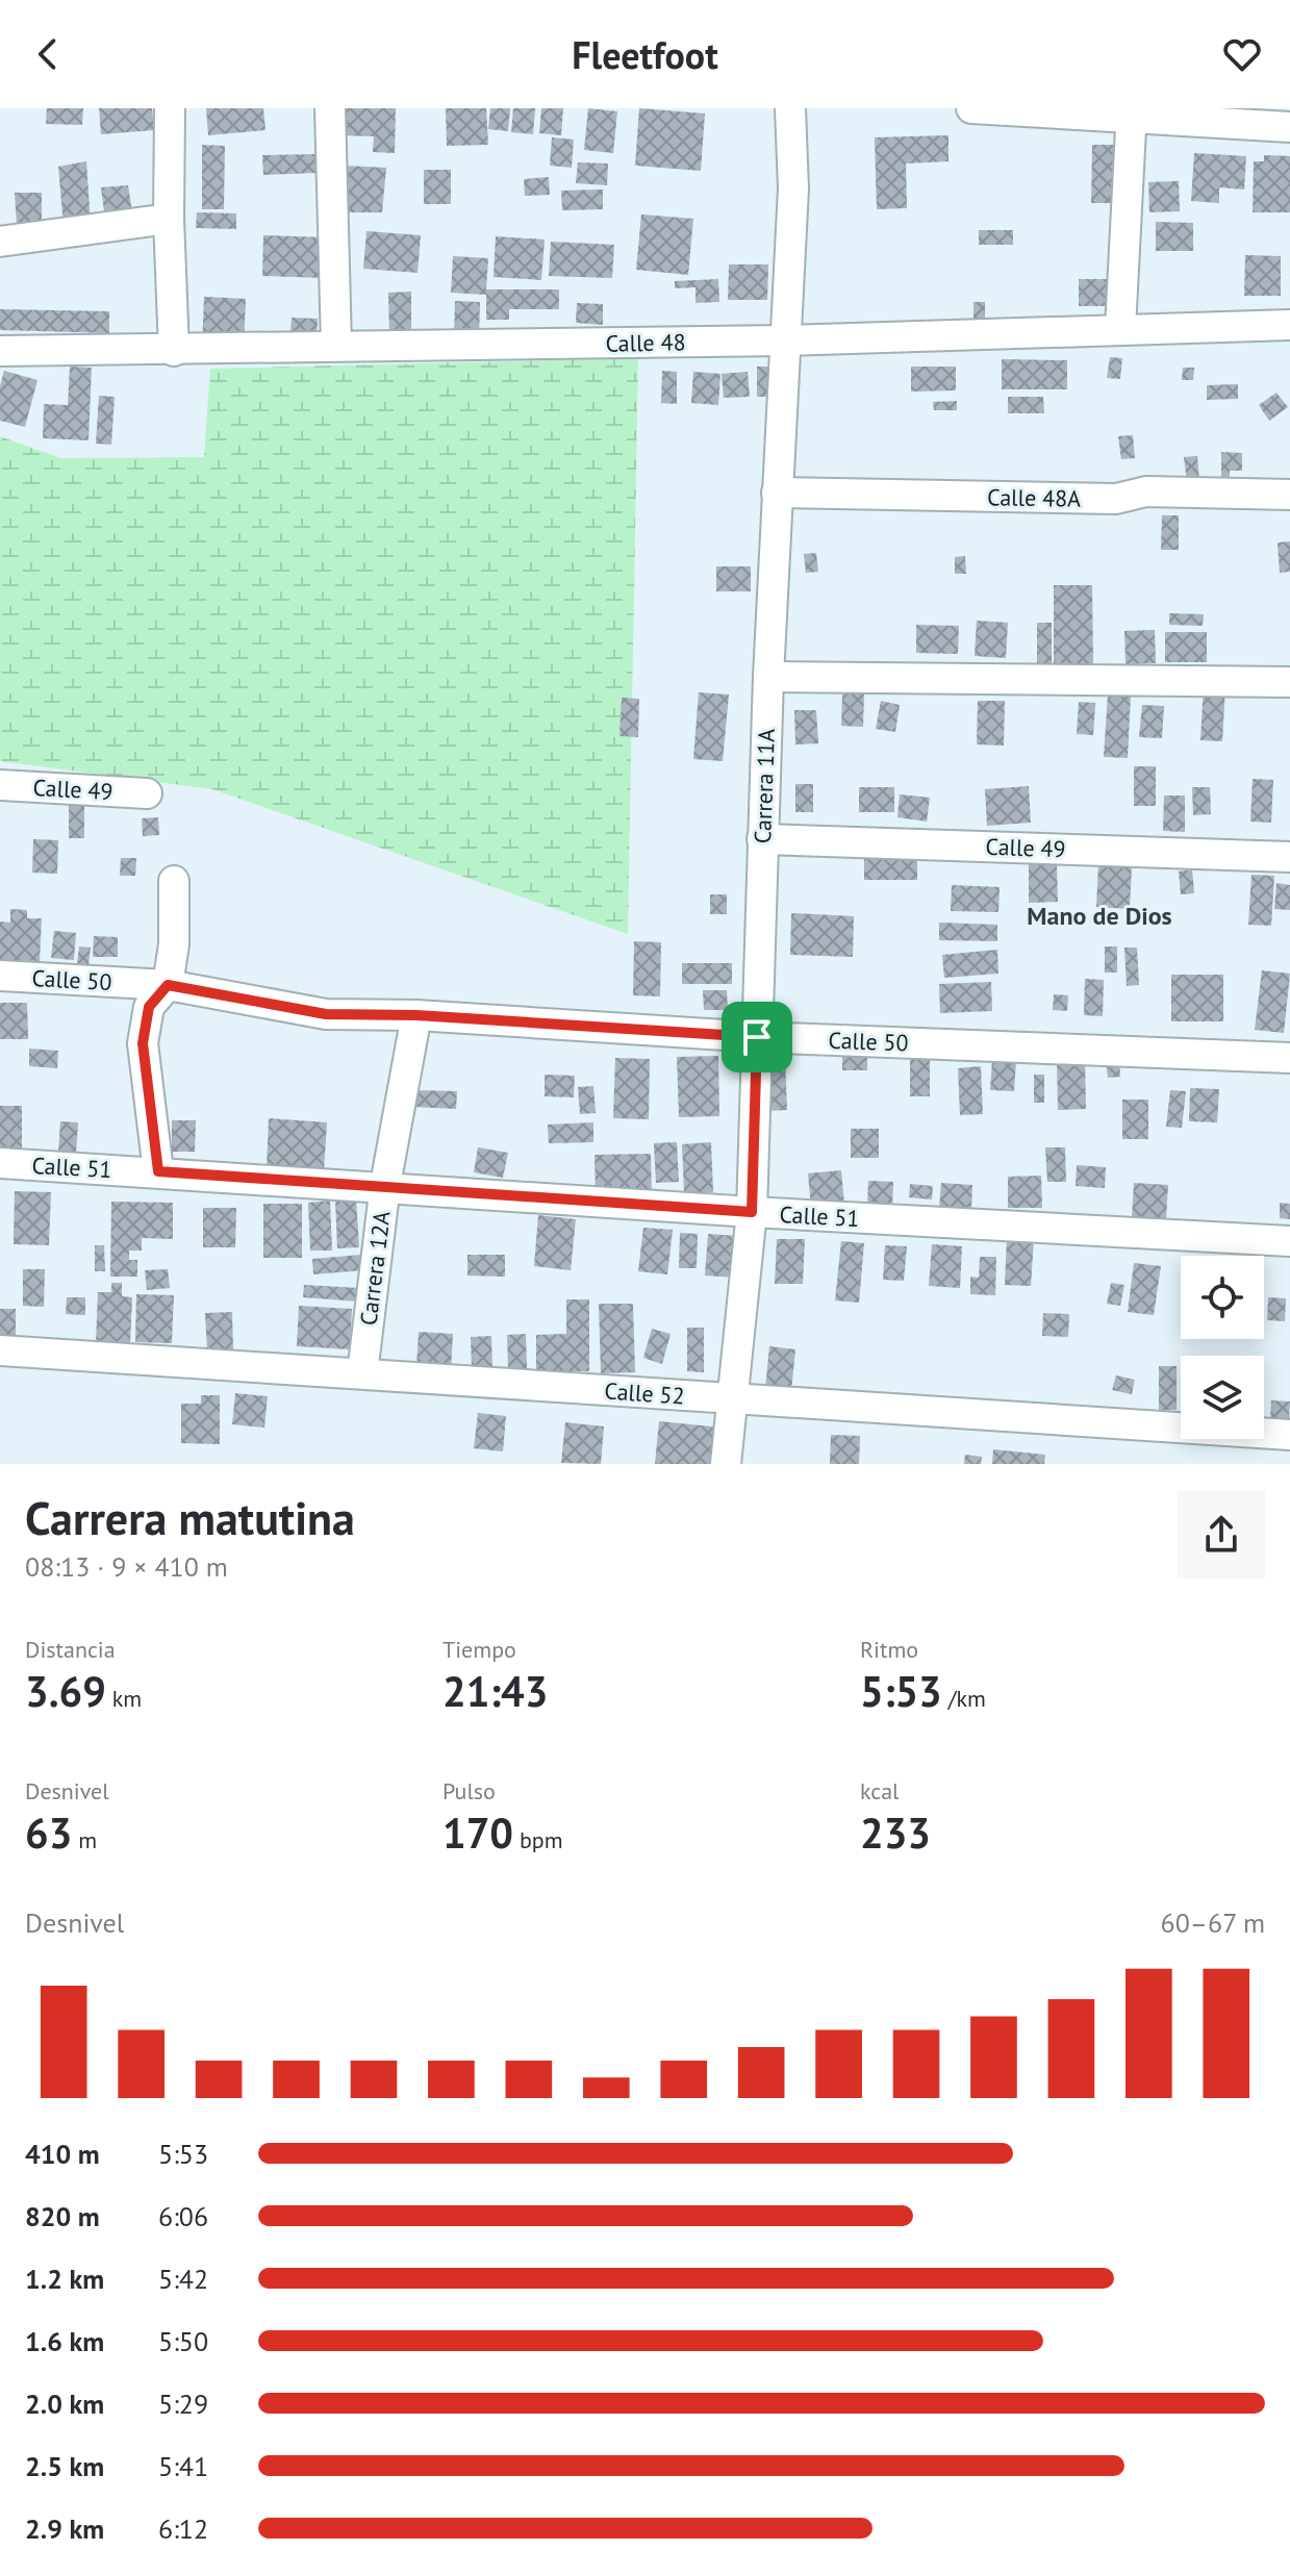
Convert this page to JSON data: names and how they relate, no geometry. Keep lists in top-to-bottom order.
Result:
{
  "streets": {
    "street": [
      "Calle 48",
      "Calle 48A",
      "Carrera 11A",
      "Calle 49",
      "Calle 50",
      "Calle 51",
      "Carrera 12A",
      "Calle 52"
    ]
  },
  "crossings": [
    ["Calle 48", "Carrera 11A"],
    ["Calle 48A", "Carrera 11A"],
    ["Carrera 11A", "Calle 49"],
    ["Carrera 11A", "Calle 50"],
    ["Carrera 11A", "Calle 51"],
    ["Carrera 11A", "Calle 52"],
    ["Calle 50", "Carrera 12A"],
    ["Calle 51", "Carrera 12A"],
    ["Carrera 12A", "Calle 52"]
  ],
  "districts": ["Mano de Dios"],
  "page": {
    "header": "Fleetfoot",
    "heading": ["Carrera matutina", "08:13 · 9 × 410 m"],
    "stats": [
      ["Distancia", "3.69 km"],
      ["Tiempo", "21:43"],
      ["Ritmo", "5:53 /km"],
      ["Desnivel", "63 m"],
      ["Pulso", "170 bpm"],
      ["kcal", "233"]
    ],
    "chart": ["Desnivel", "60–67 m"],
    "list": [
      {
        "name": "410 m",
        "note": "5:53"
      },
      {
        "name": "820 m",
        "note": "6:06"
      },
      {
        "name": "1.2 km",
        "note": "5:42"
      },
      {
        "name": "1.6 km",
        "note": "5:50"
      },
      {
        "name": "2.0 km",
        "note": "5:29"
      },
      {
        "name": "2.5 km",
        "note": "5:41"
      },
      {
        "name": "2.9 km",
        "note": "6:12"
      }
    ]
  }
}
